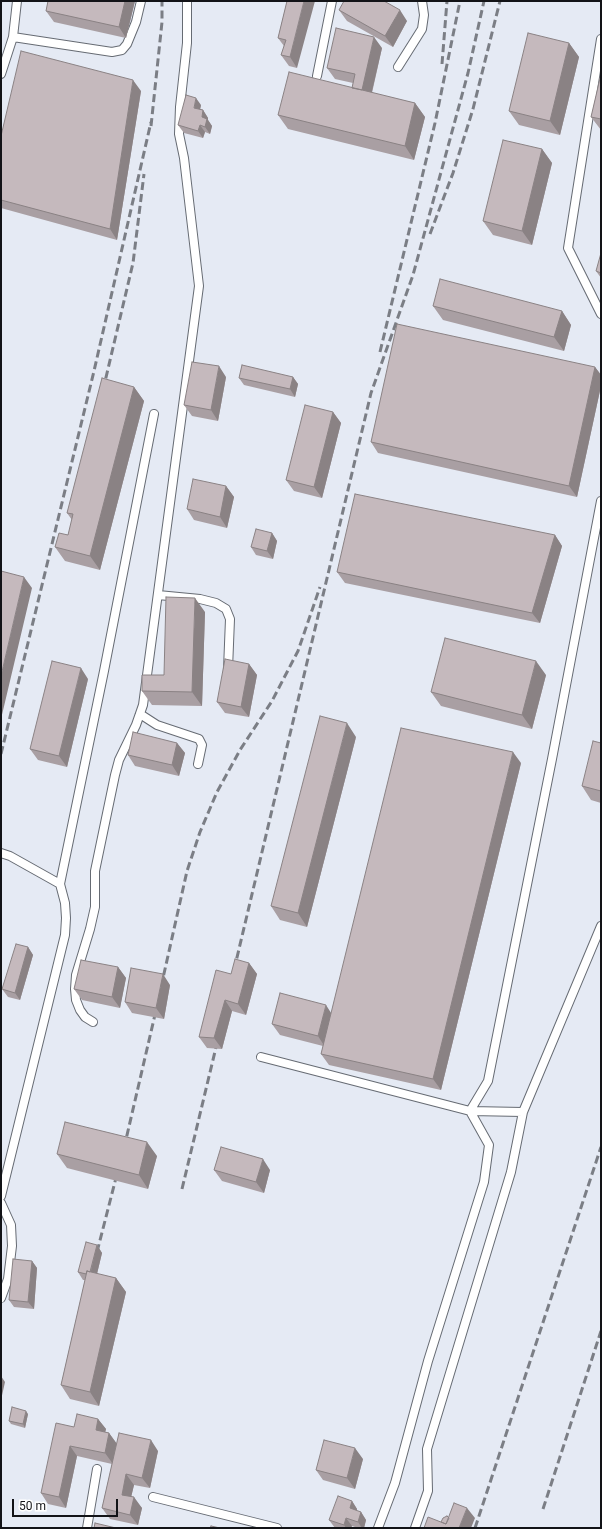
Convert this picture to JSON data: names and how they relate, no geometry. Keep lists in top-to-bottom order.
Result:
{
  "scale_bar": "50 m"
}
